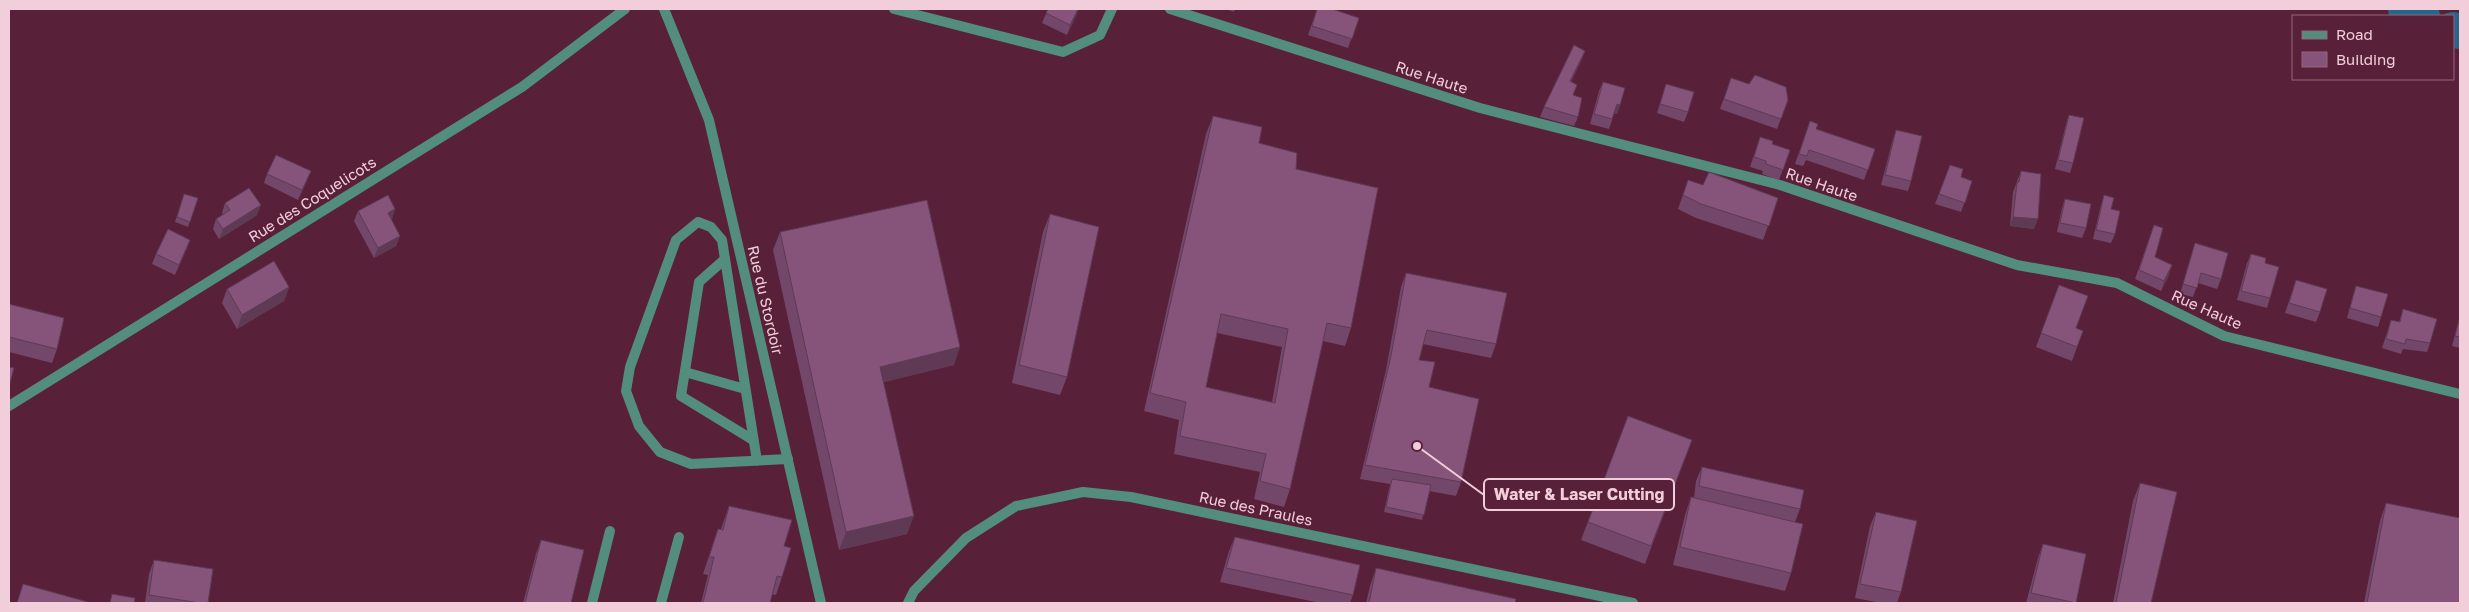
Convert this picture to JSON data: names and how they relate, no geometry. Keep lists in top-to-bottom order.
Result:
{
  "streets": {
    "street": [
      "Rue Haute",
      "Rue des Coquelicots",
      "Rue du Stordoir",
      "Rue des Praules"
    ]
  },
  "places": ["Water & Laser Cutting"],
  "legend": ["Road", "Building"]
}
